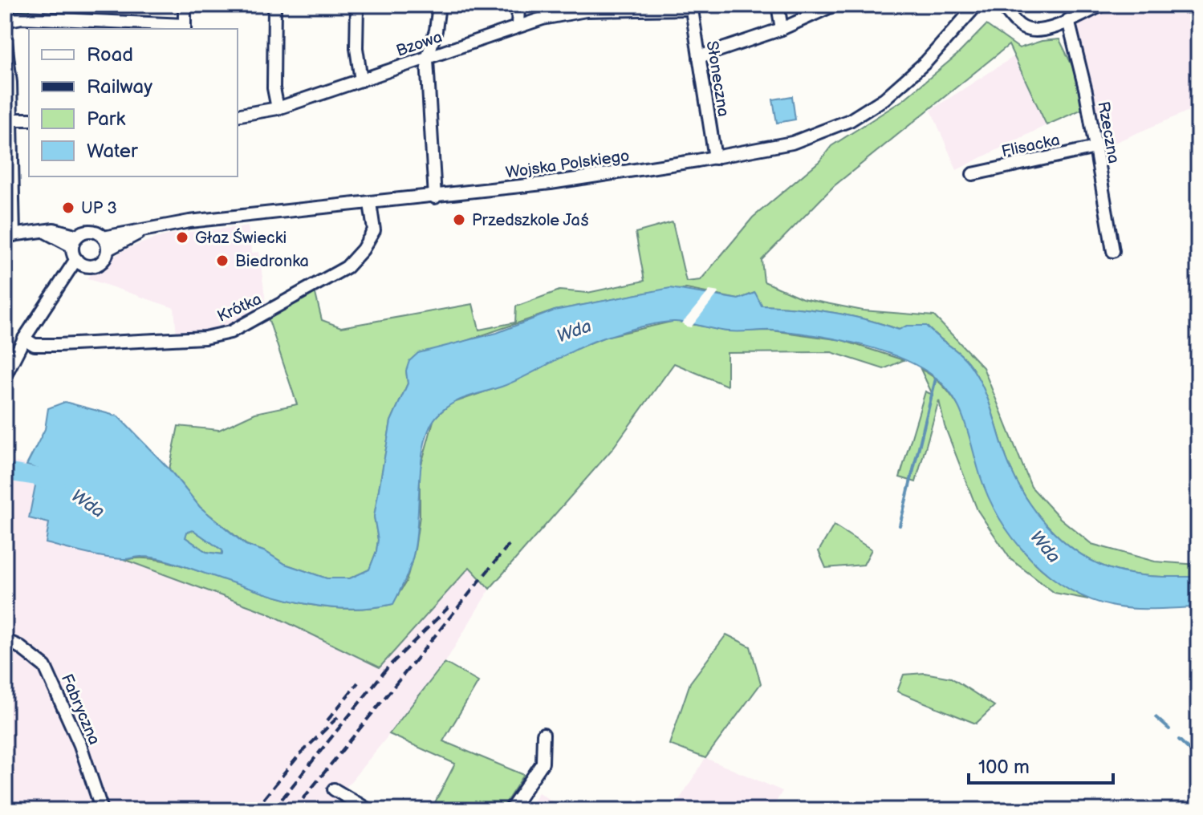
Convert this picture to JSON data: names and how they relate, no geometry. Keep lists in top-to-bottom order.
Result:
{
  "streets": {
    "street": [
      "Bzowa",
      "Słoneczna",
      "Rzeczna",
      "Flisacka",
      "Wojska Polskiego",
      "Krótka",
      "Fabryczna"
    ]
  },
  "crossings": [
    ["Bzowa", "Słoneczna"],
    ["Słoneczna", "Wojska Polskiego"],
    ["Rzeczna", "Flisacka"],
    ["Wojska Polskiego", "Krótka"]
  ],
  "water": ["Wda"],
  "places": [
    "UP 3",
    "Przedszkole Jaś",
    "Głaz Świecki",
    "Biedronka"
  ],
  "legend": [
    "Road",
    "Railway",
    "Park",
    "Water"
  ],
  "scale_bar": "100 m"
}
